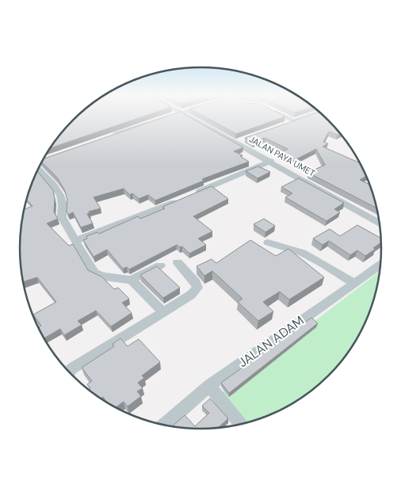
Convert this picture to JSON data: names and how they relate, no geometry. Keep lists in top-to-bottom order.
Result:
{
  "streets": {
    "street": ["JALAN PAYA UMET", "JALAN ADAM"]
  }
}
